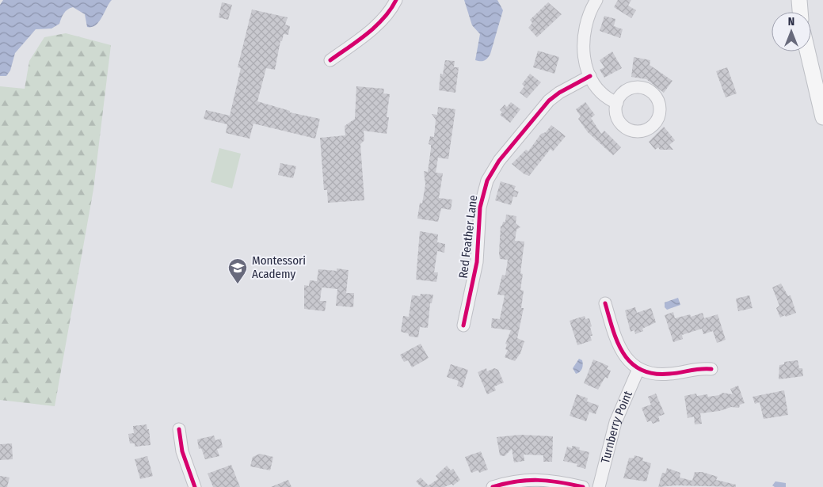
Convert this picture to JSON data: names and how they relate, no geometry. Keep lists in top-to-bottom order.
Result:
{
  "streets": {
    "street": ["Red Feather Lane", "Turnberry Point"]
  },
  "places": {
    "school or university": ["Montessori Academy"]
  },
  "north": "top"
}
